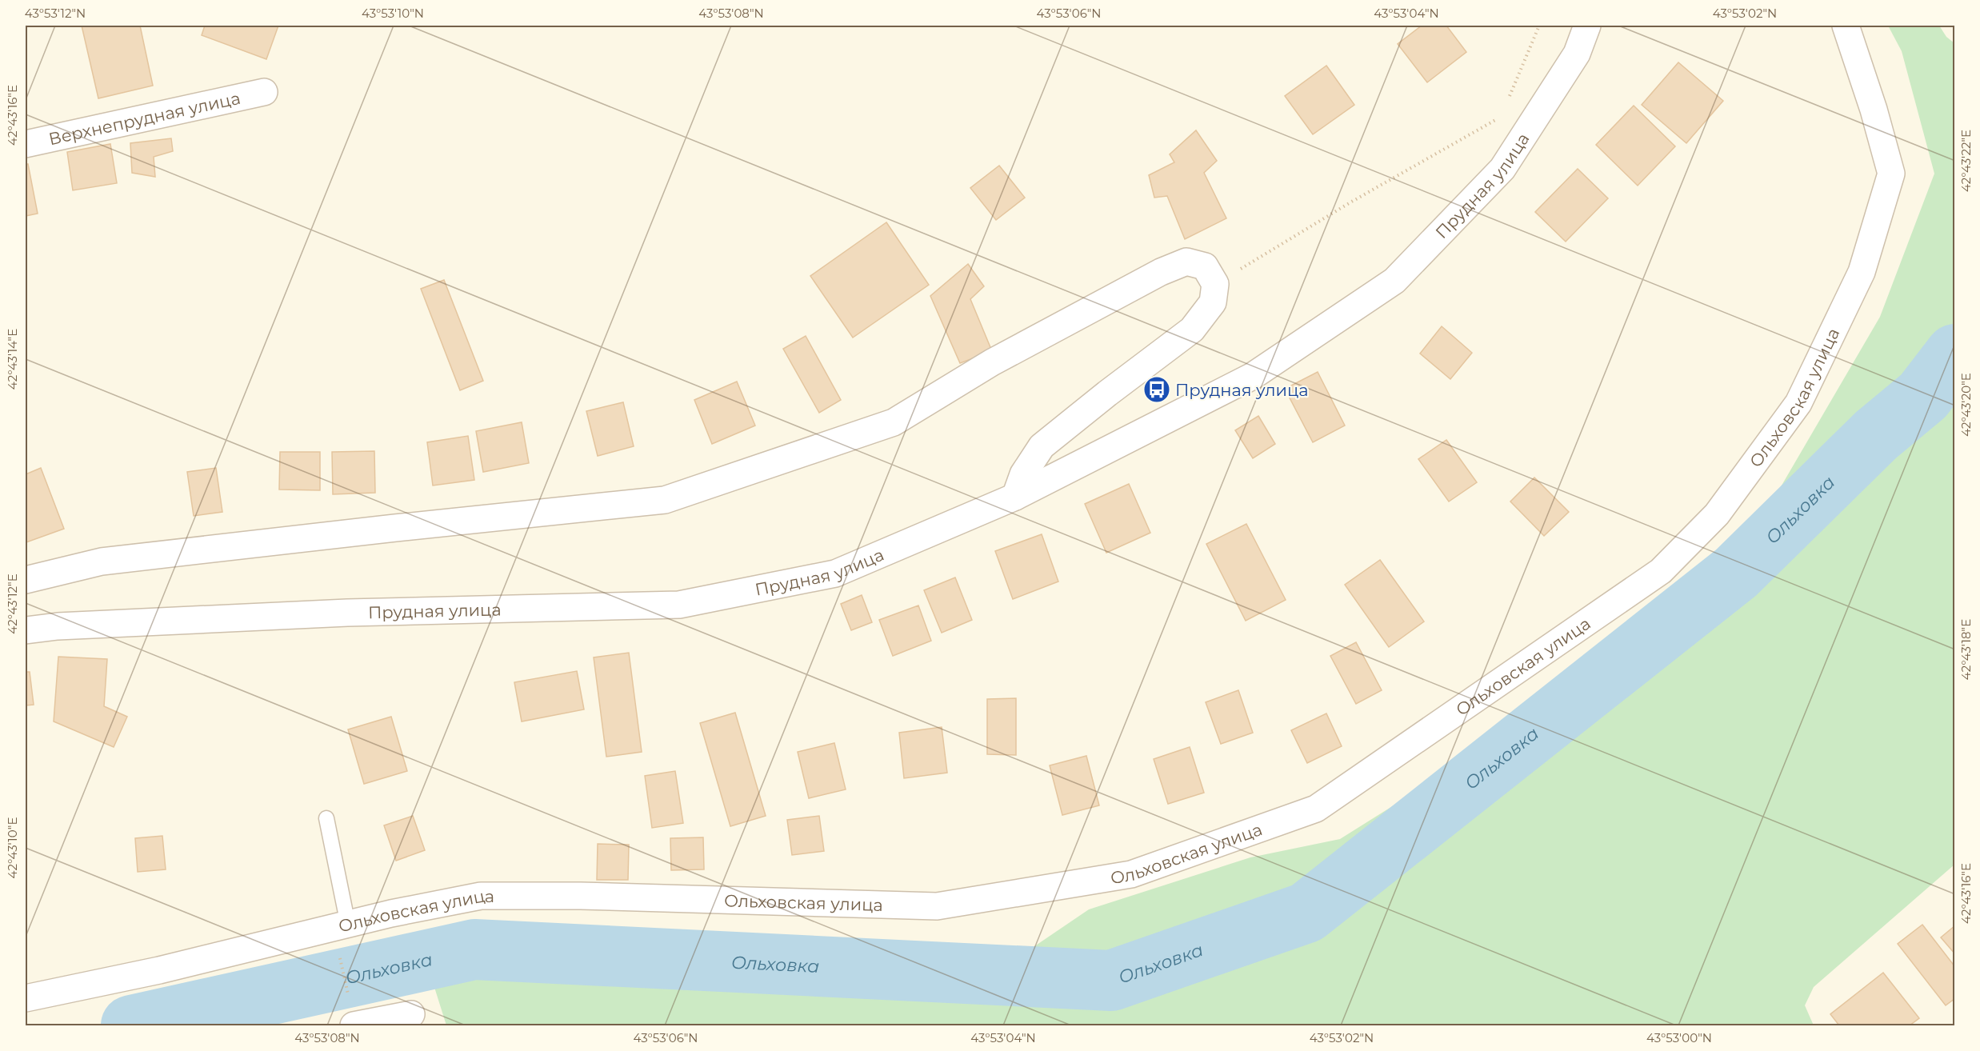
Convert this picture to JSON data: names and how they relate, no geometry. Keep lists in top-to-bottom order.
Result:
{
  "streets": {
    "street": ["Верхнепрудная улица", "Прудная улица", "Ольховская улица"]
  },
  "water": ["Ольховка"],
  "places": {
    "bus stop": ["Прудная улица"]
  },
  "coordinates": [
    "43°53'12\"N",
    "43°53'10\"N",
    "43°53'08\"N",
    "43°53'06\"N",
    "43°53'04\"N",
    "43°53'02\"N",
    "42°43'16\"E",
    "42°43'22\"E",
    "42°43'14\"E",
    "42°43'20\"E",
    "42°43'12\"E",
    "42°43'18\"E",
    "42°43'10\"E",
    "43°53'00\"N"
  ]
}
